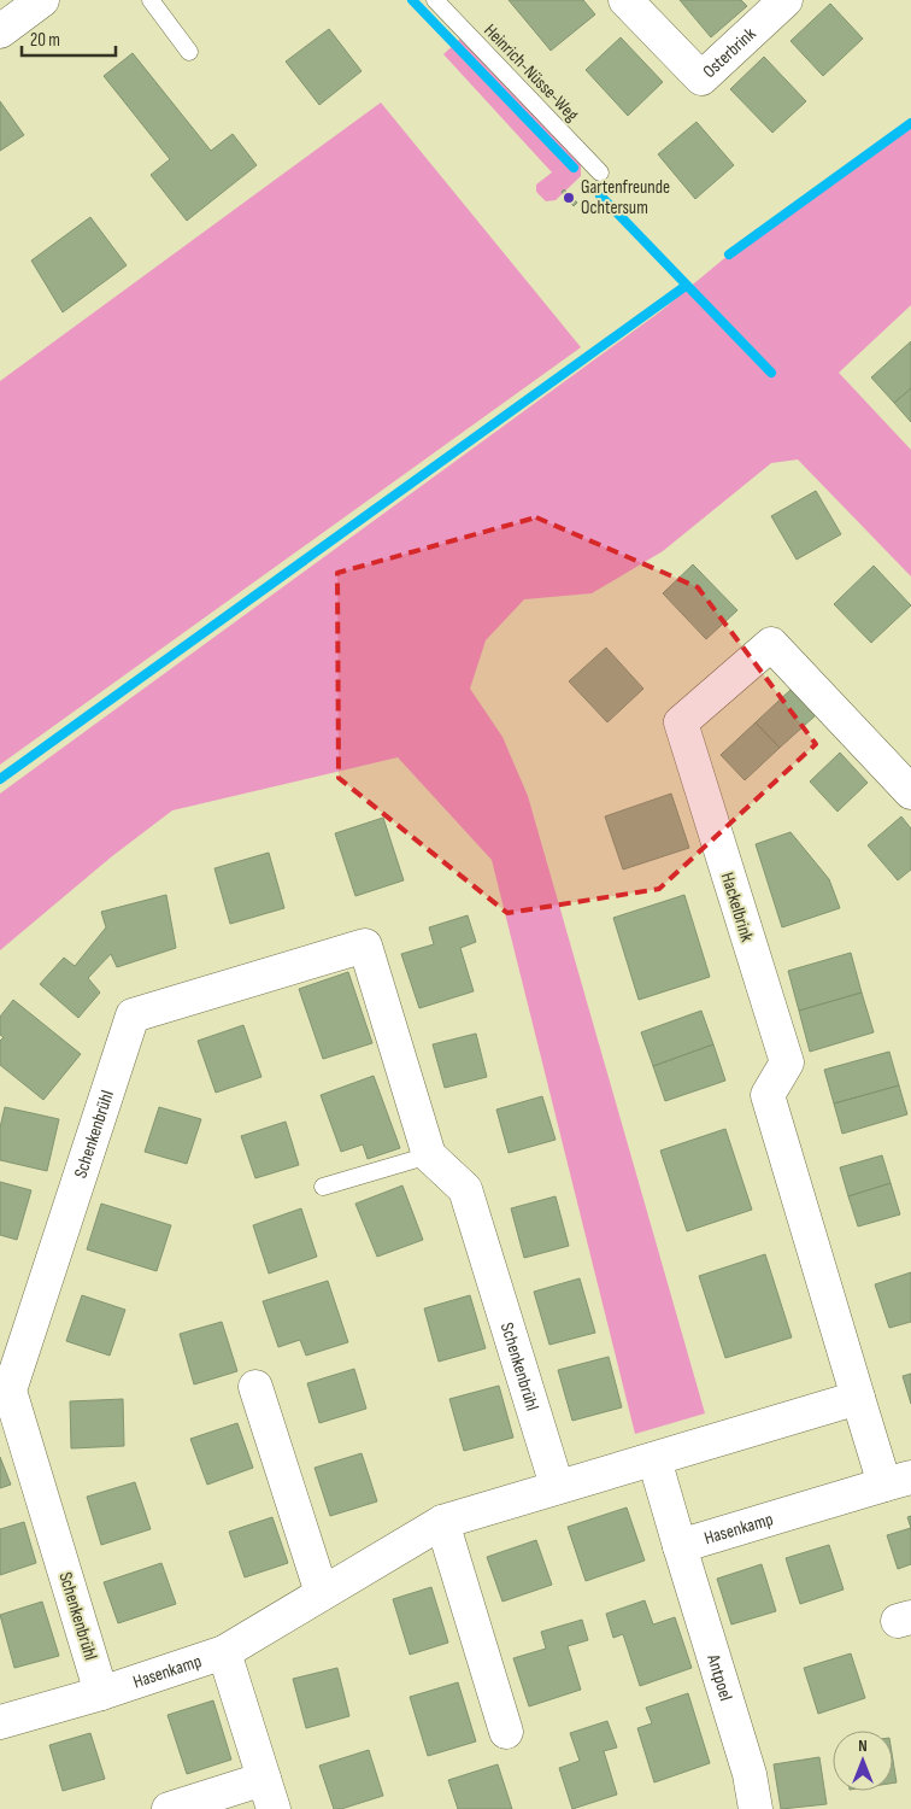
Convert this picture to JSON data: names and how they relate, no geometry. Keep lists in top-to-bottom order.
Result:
{
  "streets": {
    "street": [
      "Osterbrink",
      "Hackelbrink",
      "Schenkenbrühl",
      "Hasenkamp",
      "Antpoel"
    ],
    "lane": ["Heinrich-Nüsse-Weg"]
  },
  "crossings": [
    ["Hackelbrink", "Hasenkamp"],
    ["Schenkenbrühl", "Hasenkamp"],
    ["Hasenkamp", "Antpoel"]
  ],
  "places": ["Gartenfreunde Ochtersum"],
  "scale_bar": "20 m",
  "north": "top"
}
